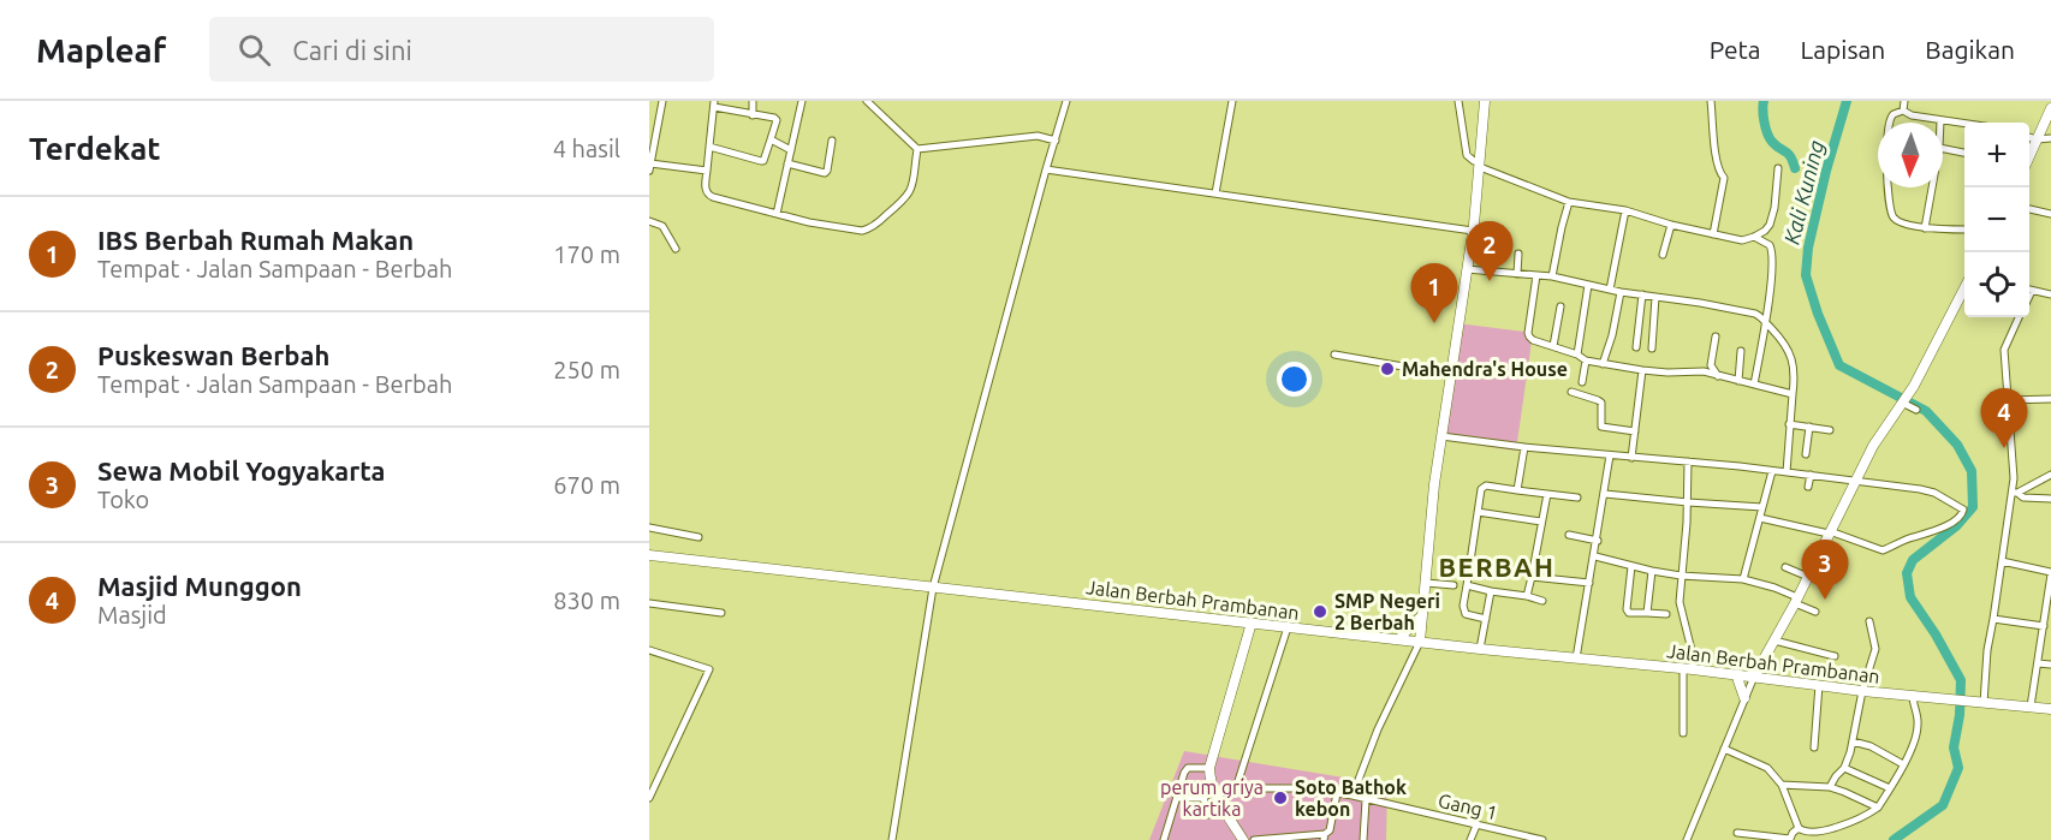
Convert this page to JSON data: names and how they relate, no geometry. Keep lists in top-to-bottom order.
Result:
{
  "streets": {
    "main road": ["Jalan Berbah Prambanan"],
    "street": ["Gang 1"]
  },
  "districts": ["BERBAH"],
  "water": ["Kali Kuning"],
  "parks": ["perum griya kartika"],
  "places": ["Mahendra's House", "SMP Negeri 2 Berbah", "Soto Bathok kebon"],
  "north": "bottom",
  "page": {
    "header": "Mapleaf",
    "search": "Cari di sini",
    "nav": ["Peta", "Lapisan", "Bagikan"],
    "heading": ["Terdekat", "4 hasil"],
    "map_buttons": ["+", "−"],
    "list": [
      {
        "mark": "1",
        "name": "IBS Berbah Rumah Makan",
        "note": "Tempat · Jalan Sampaan - Berbah",
        "value": "170 m"
      },
      {
        "mark": "2",
        "name": "Puskeswan Berbah",
        "note": "Tempat · Jalan Sampaan - Berbah",
        "value": "250 m"
      },
      {
        "mark": "3",
        "name": "Sewa Mobil Yogyakarta",
        "note": "Toko",
        "value": "670 m"
      },
      {
        "mark": "4",
        "name": "Masjid Munggon",
        "note": "Masjid",
        "value": "830 m"
      }
    ],
    "pins": [
      "2",
      "1",
      "4",
      "3"
    ]
  }
}
